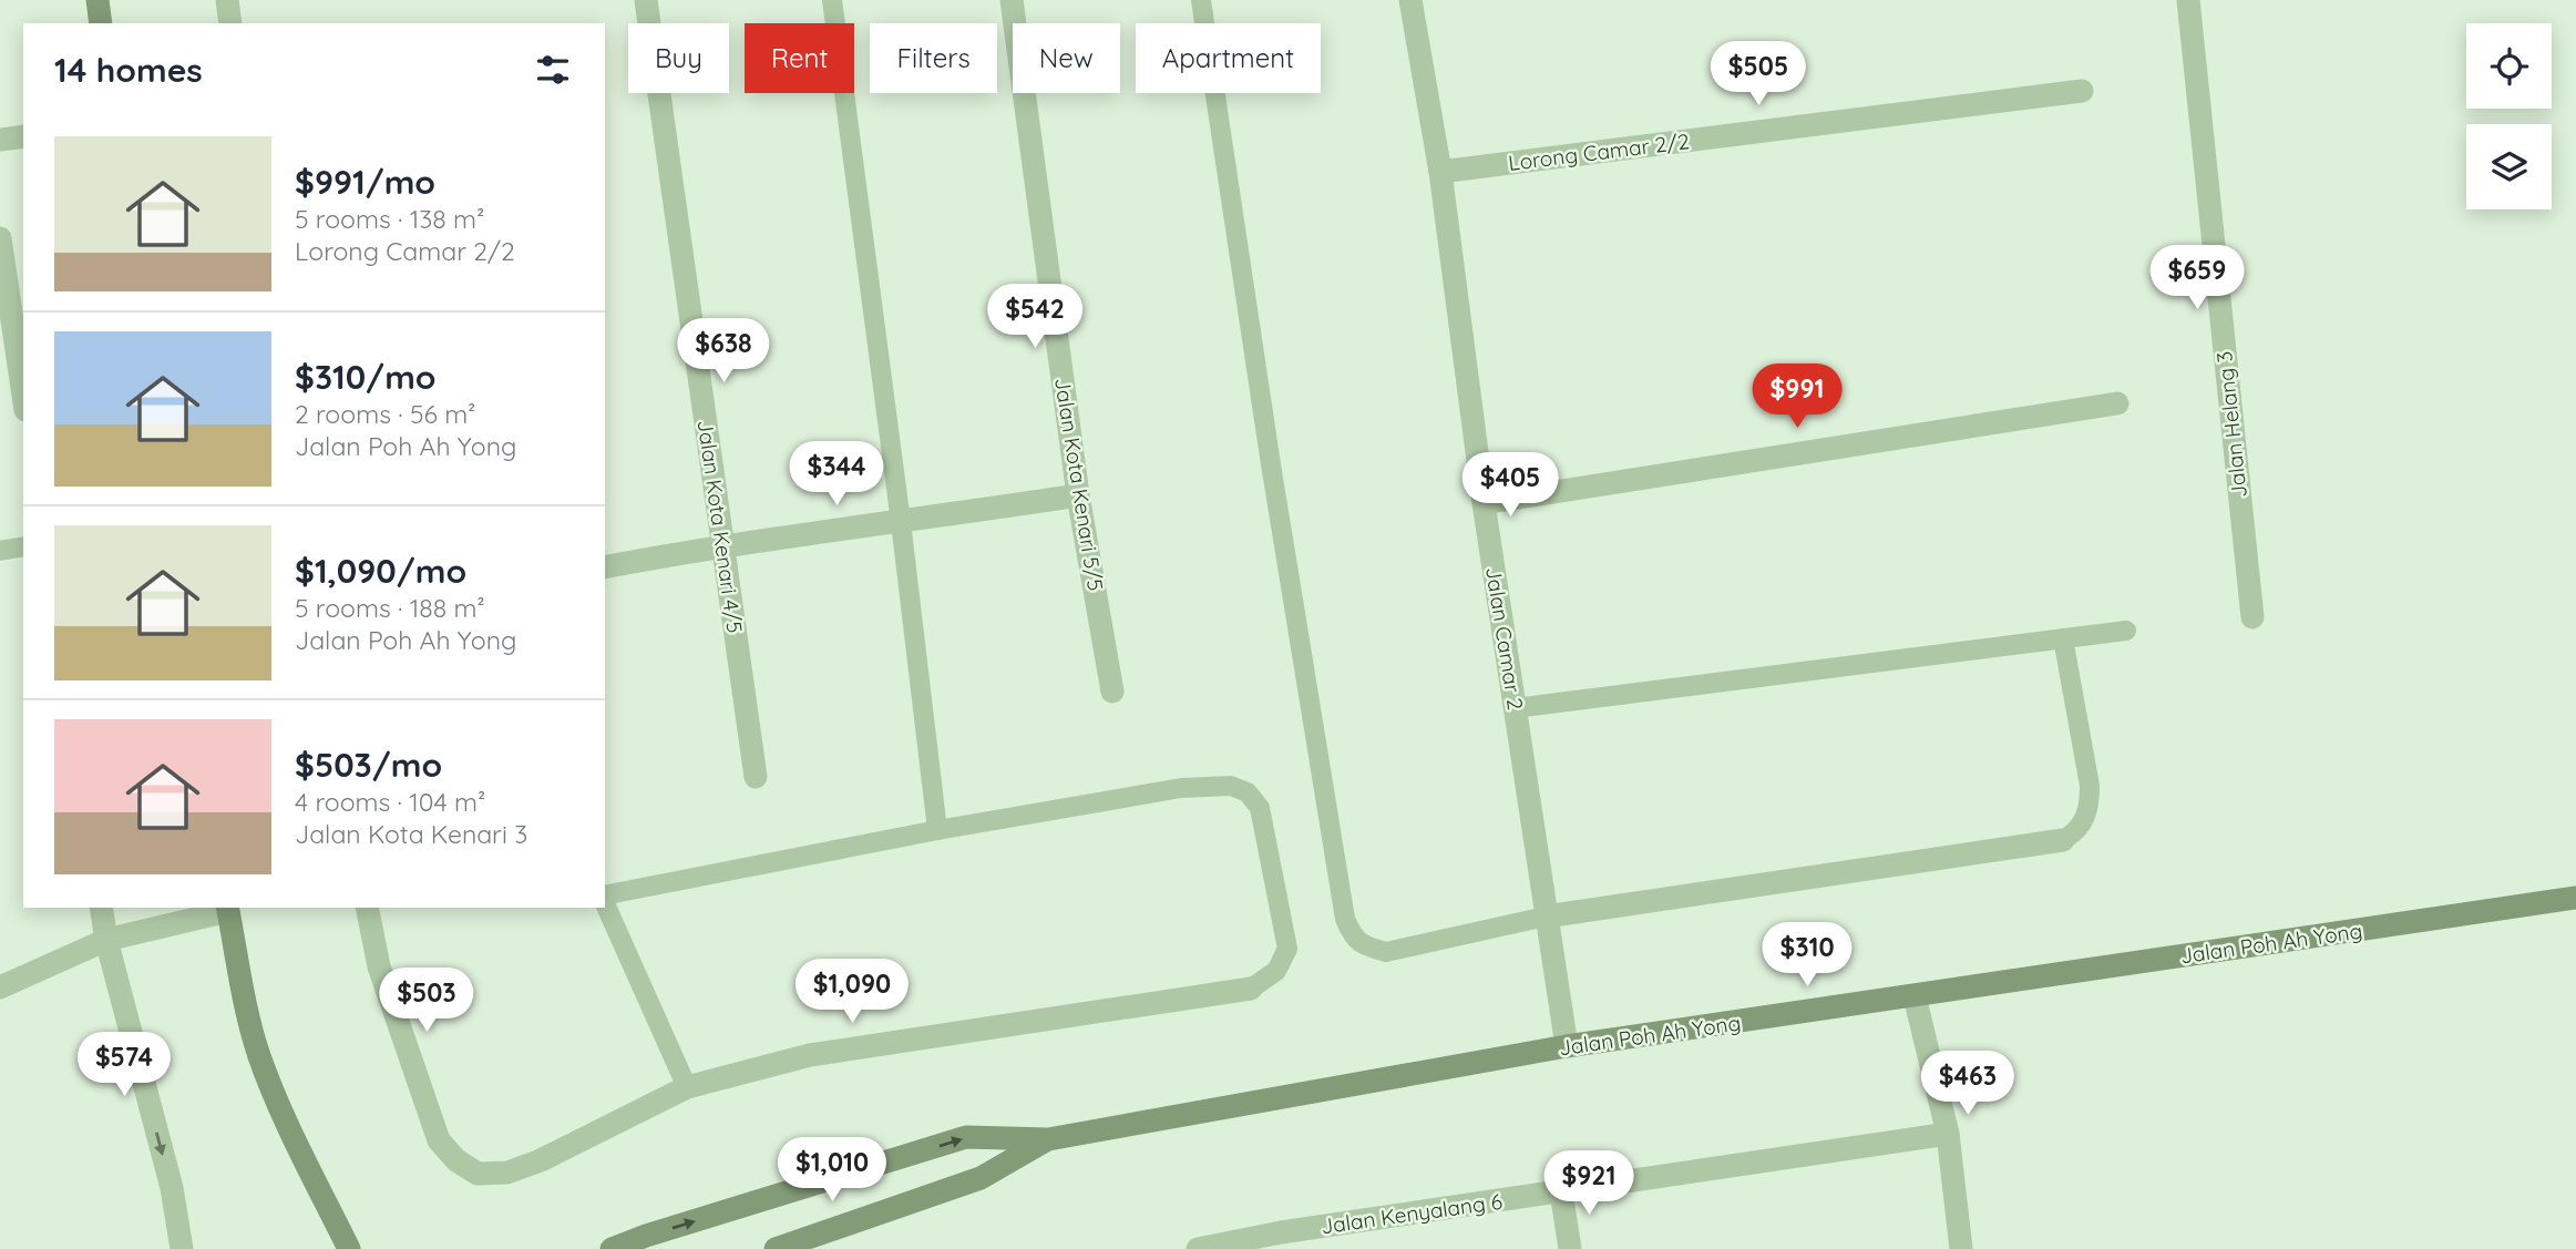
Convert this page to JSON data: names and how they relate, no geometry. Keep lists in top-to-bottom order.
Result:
{
  "streets": {
    "main road": ["Jalan Poh Ah Yong"],
    "street": [
      "Lorong Camar 2/2",
      "Jalan Helang 3",
      "Jalan Kota Kenari 5/5",
      "Jalan Kota Kenari 4/5",
      "Jalan Camar 2",
      "Jalan Kenyalang 6"
    ]
  },
  "crossings": [
    ["Lorong Camar 2/2", "Jalan Camar 2"],
    ["Jalan Camar 2", "Jalan Poh Ah Yong"]
  ],
  "page": {
    "chip": [
      "Buy",
      "Rent",
      "Filters",
      "New",
      "Apartment"
    ],
    "heading": "14 homes",
    "price": [
      "$505",
      "$659",
      "$542",
      "$638",
      "$991",
      "$344",
      "$405",
      "$310",
      "$1,090",
      "$503",
      "$574",
      "$463",
      "$1,010",
      "$921"
    ],
    "list": [
      {
        "name": "$991/mo",
        "note": "5 rooms · 138 m² · Lorong Camar 2/2"
      },
      {
        "name": "$310/mo",
        "note": "2 rooms · 56 m² · Jalan Poh Ah Yong"
      },
      {
        "name": "$1,090/mo",
        "note": "5 rooms · 188 m² · Jalan Poh Ah Yong"
      },
      {
        "name": "$503/mo",
        "note": "4 rooms · 104 m² · Jalan Kota Kenari 3"
      }
    ]
  }
}
